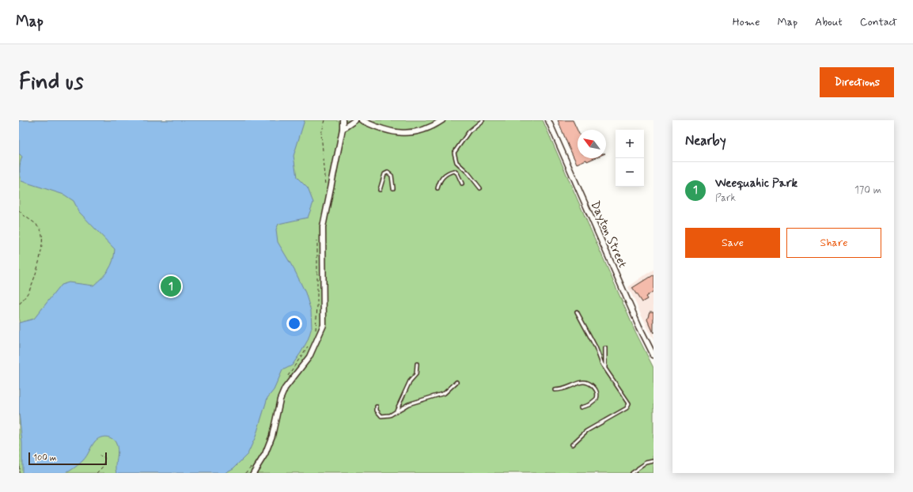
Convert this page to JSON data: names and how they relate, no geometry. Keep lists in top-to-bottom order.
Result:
{
  "streets": {
    "street": ["Dayton Street"]
  },
  "scale_bar": "100 m",
  "north": "top left",
  "page": {
    "header": "Map",
    "nav": [
      "Home",
      "Map",
      "About",
      "Contact"
    ],
    "buttons": [
      "Directions",
      ["Save", "Share"]
    ],
    "title": "Find us",
    "heading": "Nearby",
    "map_buttons": ["+", "−"],
    "list": [
      {
        "mark": "1",
        "name": "Weequahic Park",
        "note": "Park",
        "value": "170 m"
      }
    ],
    "pins": "1",
    "scale": "100 m"
  }
}
